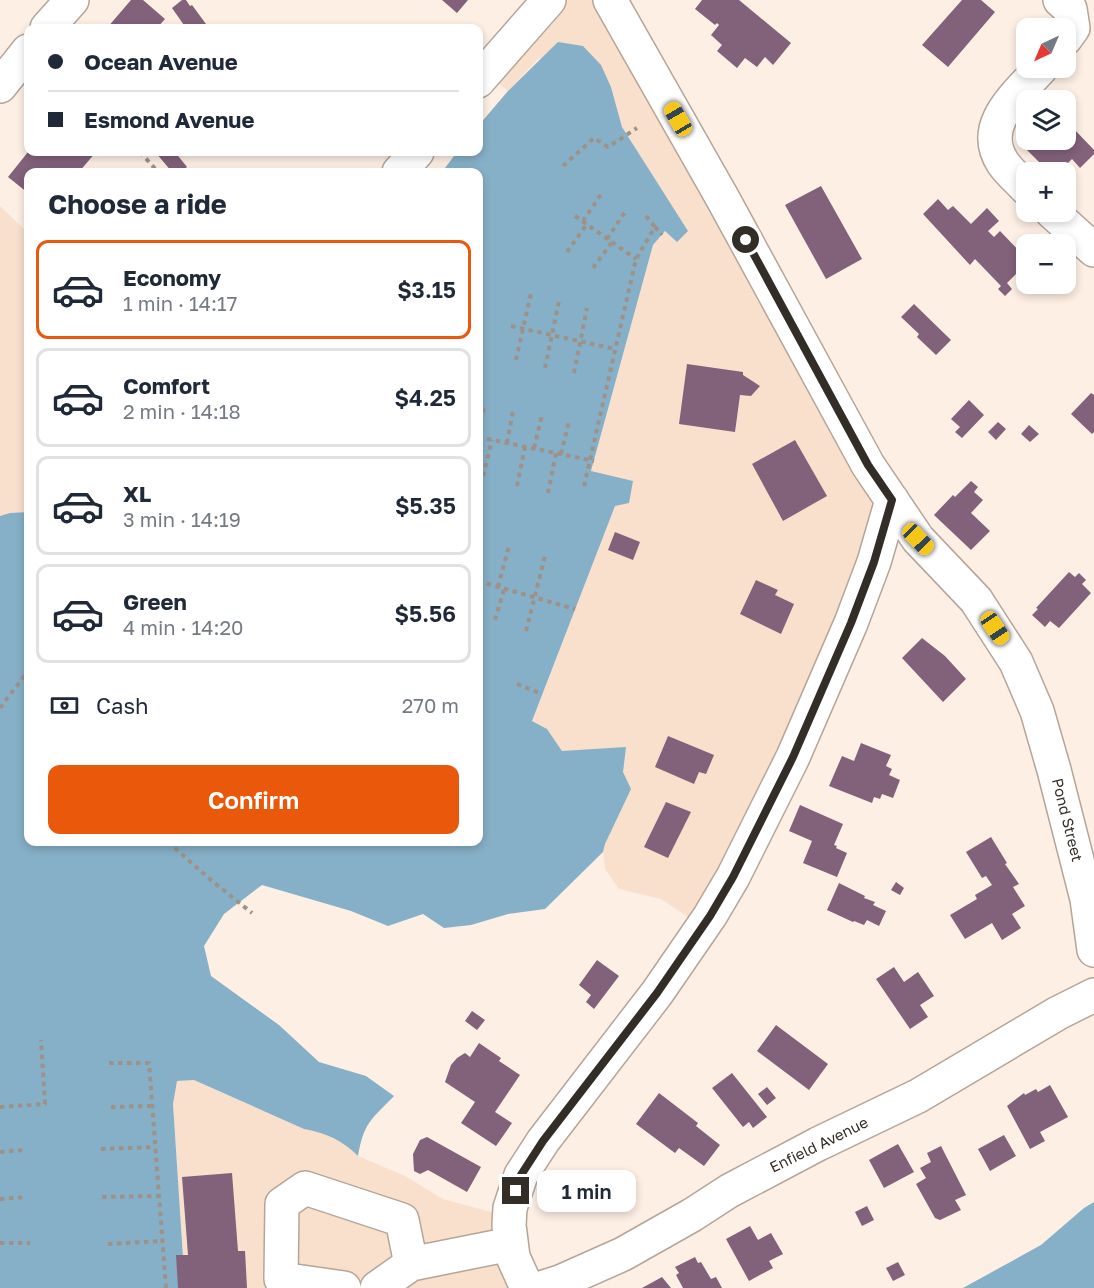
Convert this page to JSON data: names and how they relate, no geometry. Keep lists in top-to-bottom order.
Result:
{
  "streets": {
    "street": ["Pond Street", "Enfield Avenue"]
  },
  "north": "bottom left",
  "page": {
    "map_buttons": ["+", "−"],
    "banner": ["Ocean Avenue", "Esmond Avenue"],
    "heading": "Choose a ride",
    "list": [
      {
        "name": "Economy",
        "note": "1 min · 14:17",
        "value": "$3.15"
      },
      {
        "name": "Comfort",
        "note": "2 min · 14:18",
        "value": "$4.25"
      },
      {
        "name": "XL",
        "note": "3 min · 14:19",
        "value": "$5.35"
      },
      {
        "name": "Green",
        "note": "4 min · 14:20",
        "value": "$5.56"
      }
    ],
    "pay": ["Cash", "270 m"],
    "buttons": "Confirm",
    "bubble": "1 min"
  }
}
